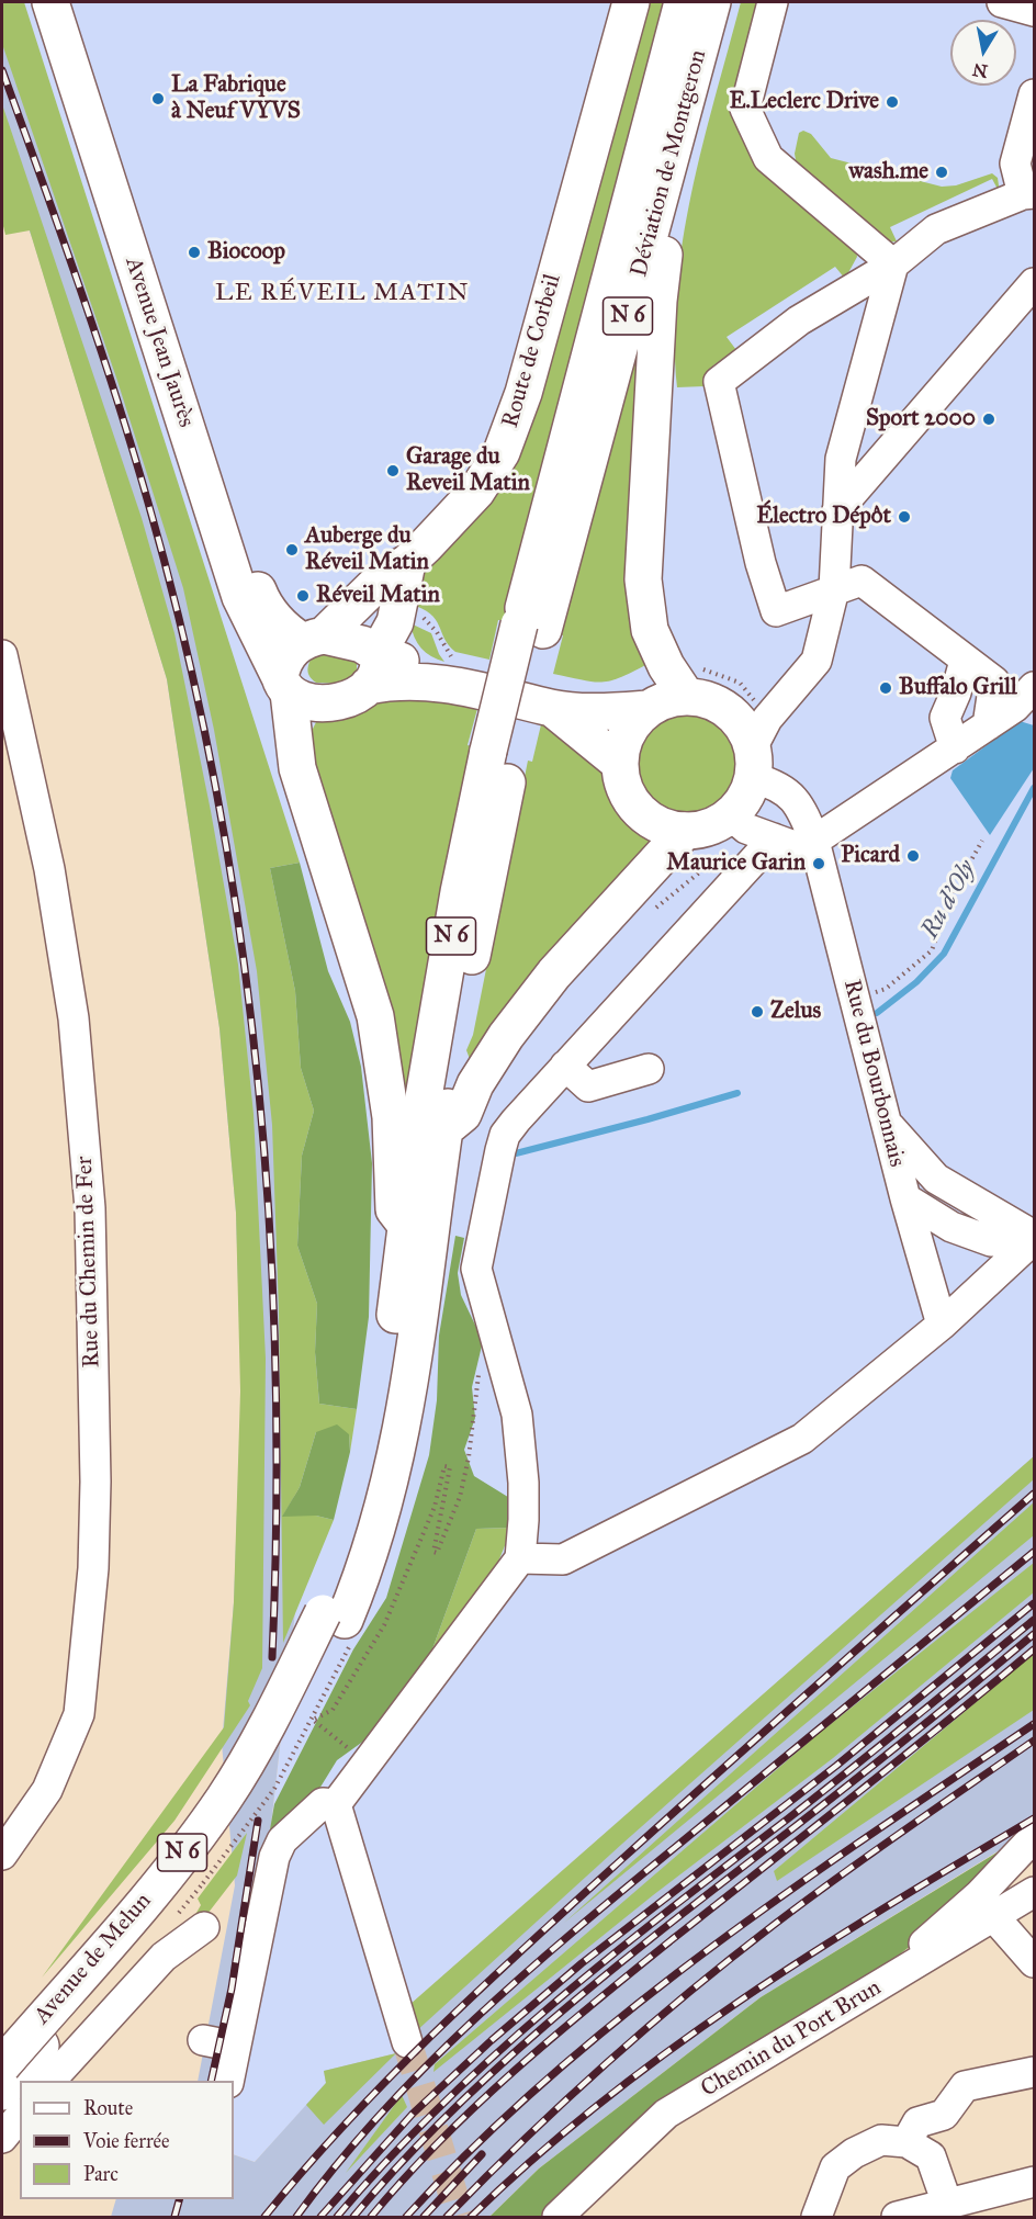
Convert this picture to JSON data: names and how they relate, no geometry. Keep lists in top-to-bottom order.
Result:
{
  "streets": {
    "main road": [
      "Déviation de Montgeron",
      "N 6",
      "Avenue Jean Jaurès",
      "Route de Corbeil",
      "Avenue de Melun"
    ],
    "street": ["Rue du Bourbonnais", "Rue du Chemin de Fer", "Chemin du Port Brun"]
  },
  "crossings": [
    ["Déviation de Montgeron", "N 6"],
    ["N 6", "Avenue Jean Jaurès"],
    ["N 6", "Avenue de Melun"],
    ["Avenue Jean Jaurès", "Route de Corbeil"]
  ],
  "districts": ["LE RÉVEIL MATIN"],
  "water": ["Ru d'Oly"],
  "places": [
    "La Fabrique à Neuf VYVS",
    "E.Leclerc Drive",
    "wash.me",
    "Biocoop",
    "Sport 2000",
    "Garage du Reveil Matin",
    "Électro Dépôt",
    "Auberge du Réveil Matin",
    "Réveil Matin",
    "Buffalo Grill",
    "Picard",
    "Maurice Garin",
    "Zelus"
  ],
  "legend": ["Route", "Voie ferrée", "Parc"],
  "north": "bottom"
}
